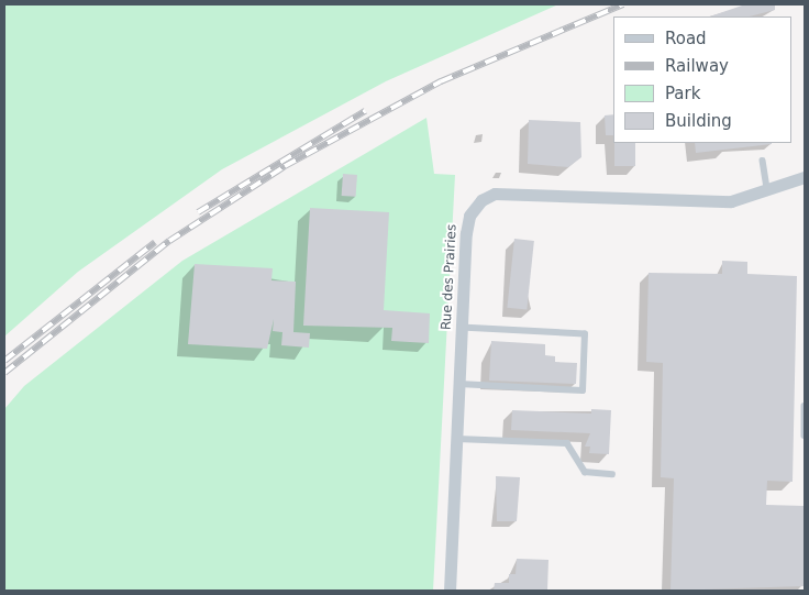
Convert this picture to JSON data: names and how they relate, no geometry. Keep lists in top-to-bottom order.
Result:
{
  "streets": {
    "street": ["Rue des Prairies"]
  },
  "legend": [
    "Road",
    "Railway",
    "Park",
    "Building"
  ]
}
